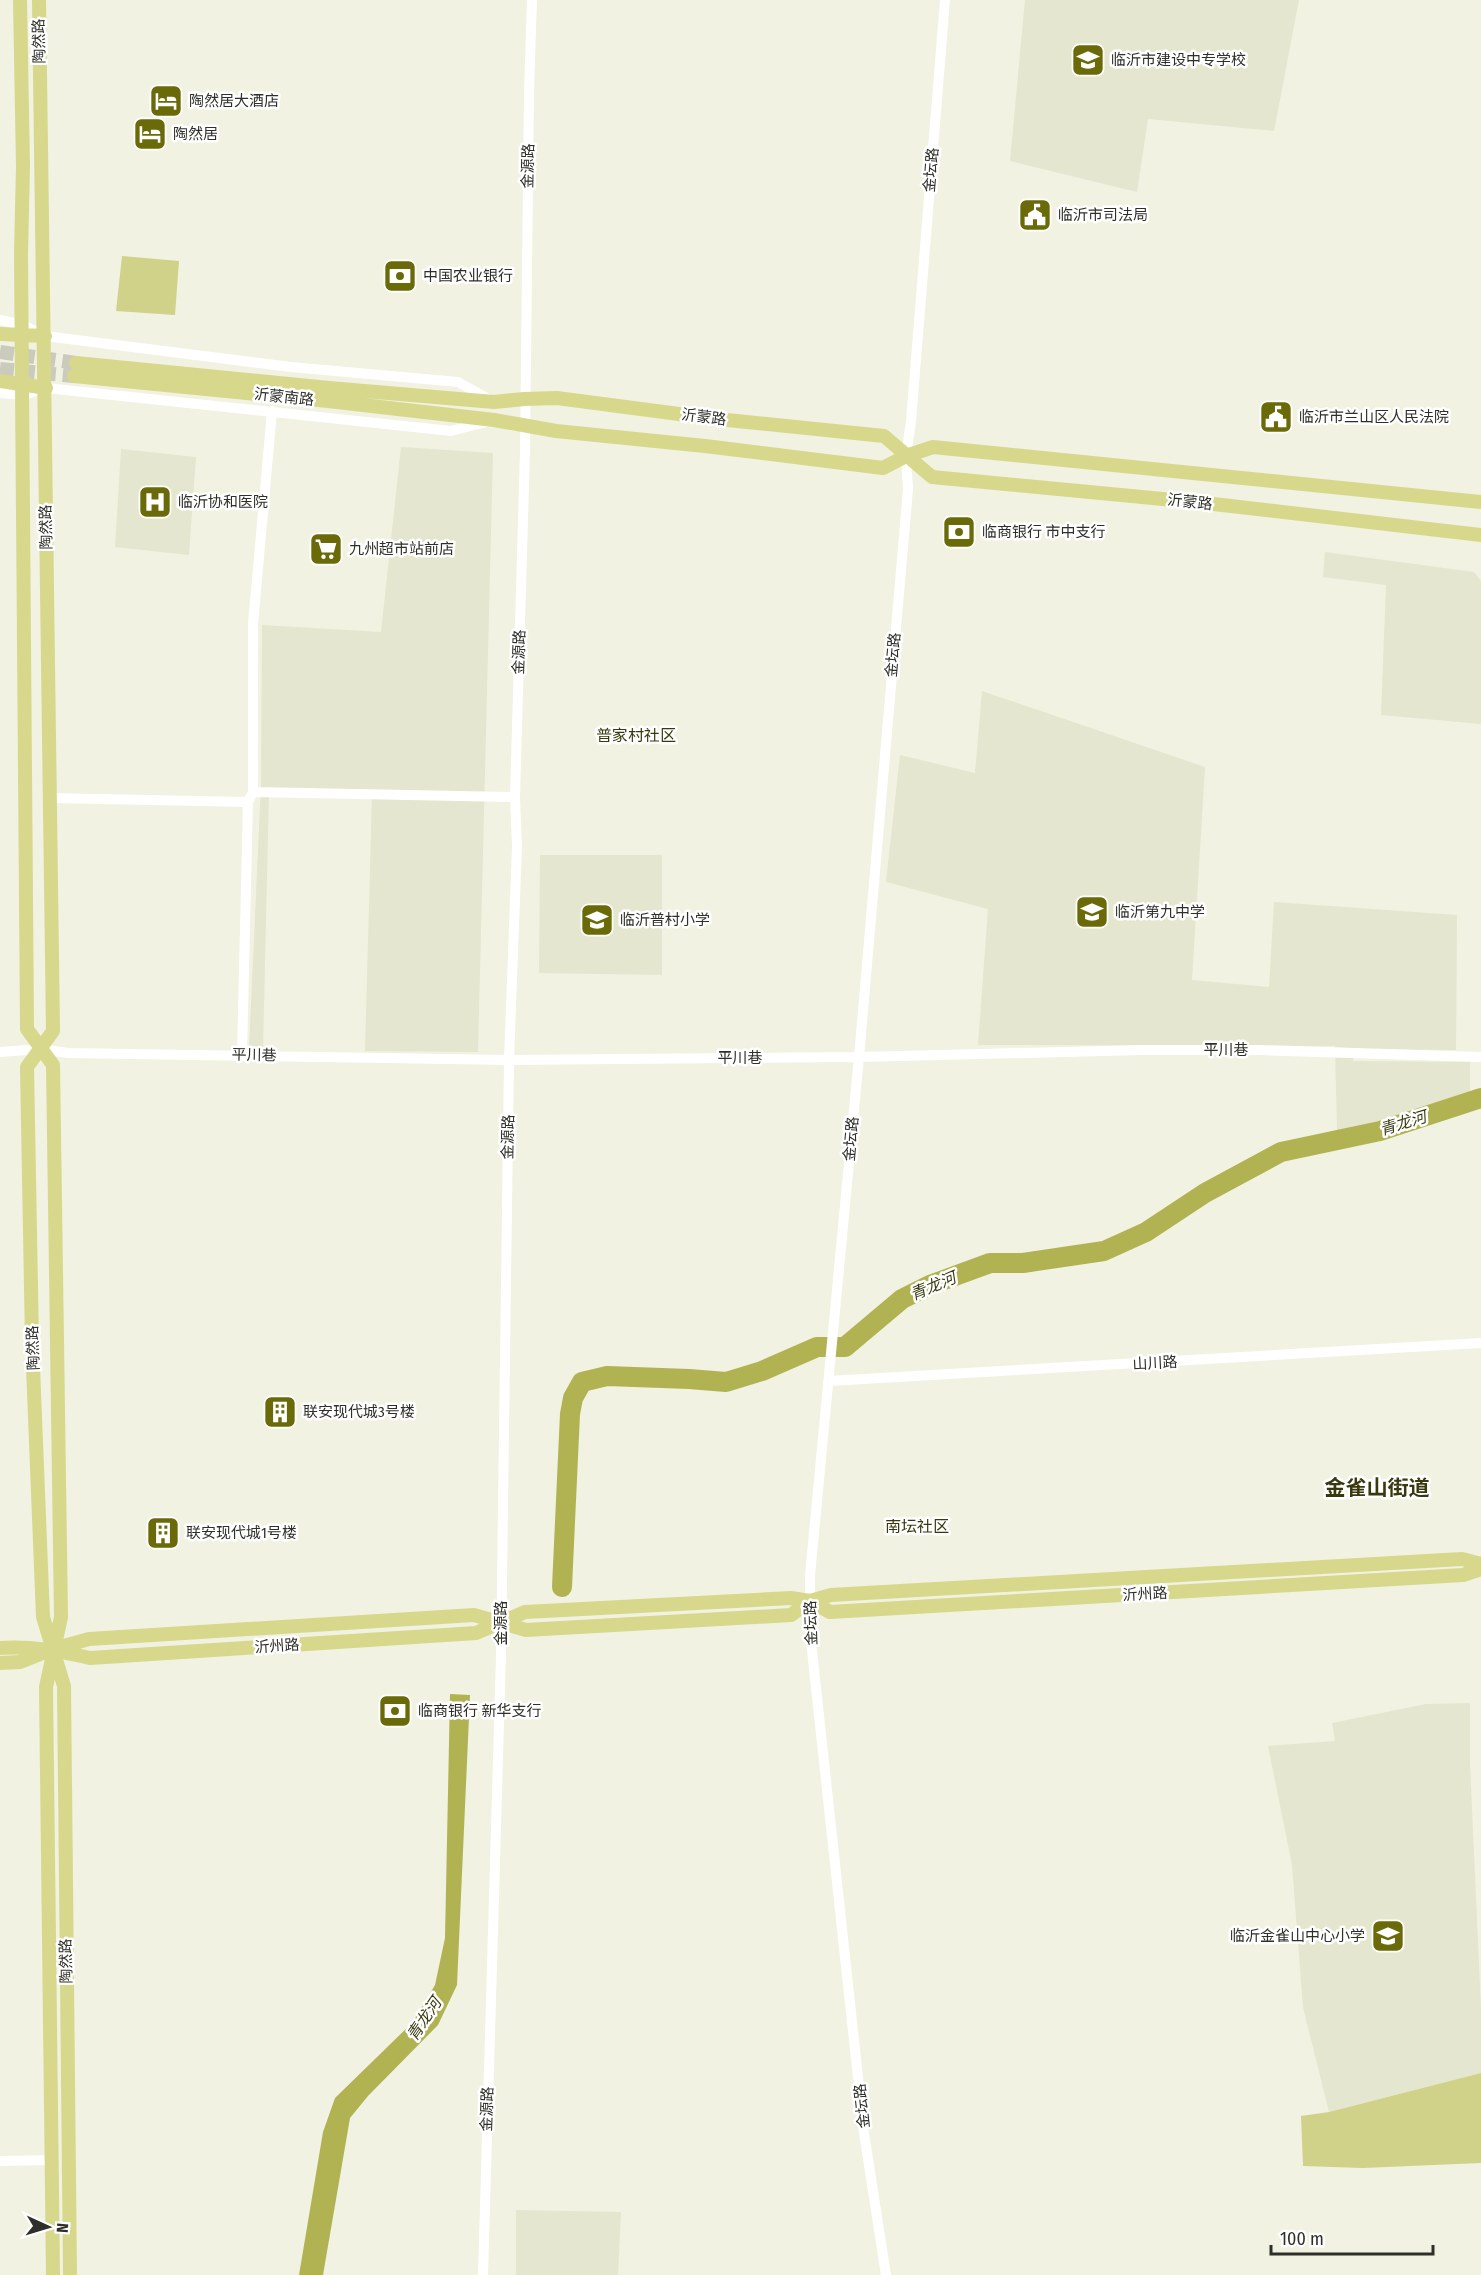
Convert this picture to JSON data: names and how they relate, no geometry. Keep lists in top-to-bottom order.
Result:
{
  "streets": {
    "main road": [
      "陶然路",
      "沂蒙南路",
      "沂蒙路",
      "沂州路"
    ],
    "street": [
      "金源路",
      "金坛路",
      "平川巷",
      "山川路"
    ]
  },
  "crossings": [
    ["陶然路", "平川巷"],
    ["陶然路", "沂州路"],
    ["金源路", "沂蒙路"],
    ["金源路", "平川巷"],
    ["金源路", "沂州路"],
    ["金坛路", "沂蒙路"],
    ["金坛路", "平川巷"],
    ["金坛路", "山川路"],
    ["金坛路", "沂州路"],
    ["沂蒙南路", "沂蒙路"]
  ],
  "districts": ["普家村社区", "金雀山街道", "南坛社区"],
  "water": ["青龙河"],
  "places": {
    "school or university": [
      "临沂市建设中专学校",
      "临沂第九中学",
      "临沂普村小学",
      "临沂金雀山中心小学"
    ],
    "hotel": ["陶然居大酒店", "陶然居"],
    "public building": ["临沂市司法局", "临沂市兰山区人民法院"],
    "bank": ["中国农业银行", "临商银行 市中支行", "临商银行 新华支行"],
    "hospital": ["临沂协和医院"],
    "supermarket": ["九州超市站前店"],
    "building": ["联安现代城3号楼", "联安现代城1号楼"]
  },
  "scale_bar": "100 m",
  "north": "right"
}
